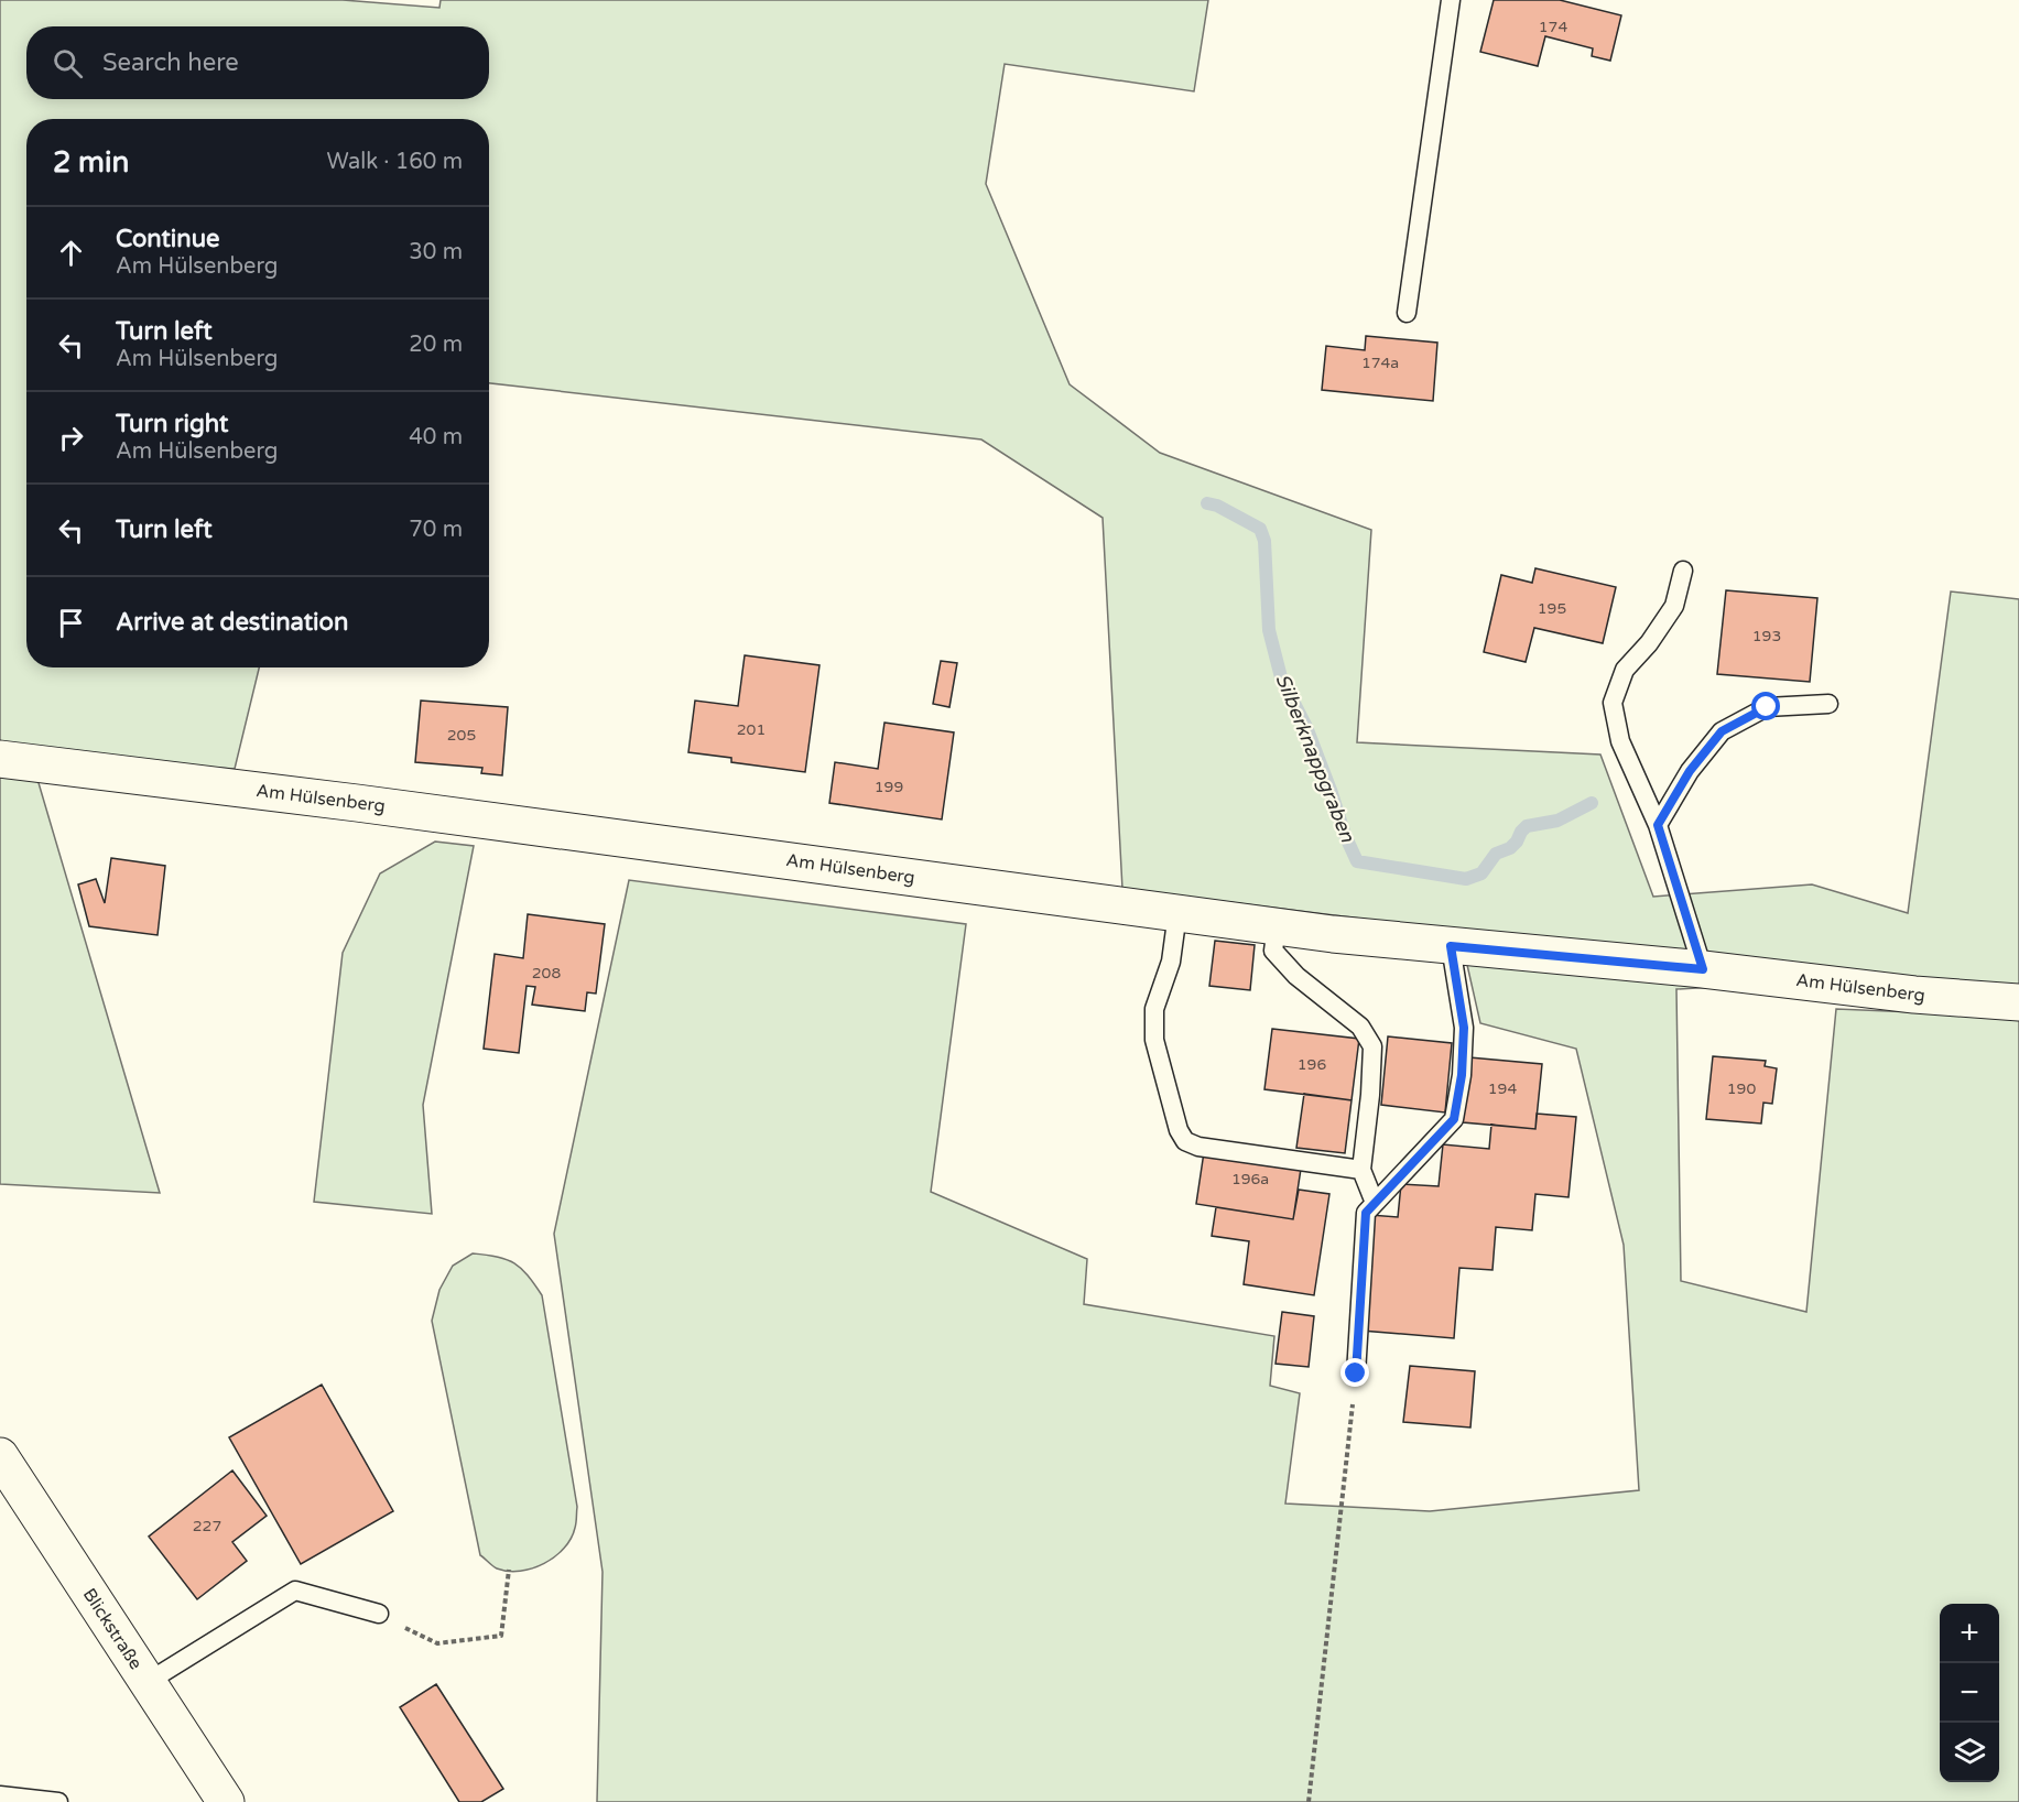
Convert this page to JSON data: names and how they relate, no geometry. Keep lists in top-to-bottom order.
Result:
{
  "streets": {
    "street": ["Am Hülsenberg", "Blickstraße"]
  },
  "water": ["Silberknappgraben"],
  "house_numbers": [
    "174",
    "174a",
    "195",
    "193",
    "201",
    "205",
    "199",
    "208",
    "196",
    "194",
    "190",
    "196a",
    "227"
  ],
  "page": {
    "search": "Search here",
    "heading": ["2 min", "Walk · 160 m"],
    "list": [
      ["Continue", "Am Hülsenberg", "30 m"],
      ["Turn left", "Am Hülsenberg", "20 m"],
      ["Turn right", "Am Hülsenberg", "40 m"],
      ["Turn left", "70 m"],
      "Arrive at destination"
    ],
    "map_buttons": ["+", "−"]
  }
}
